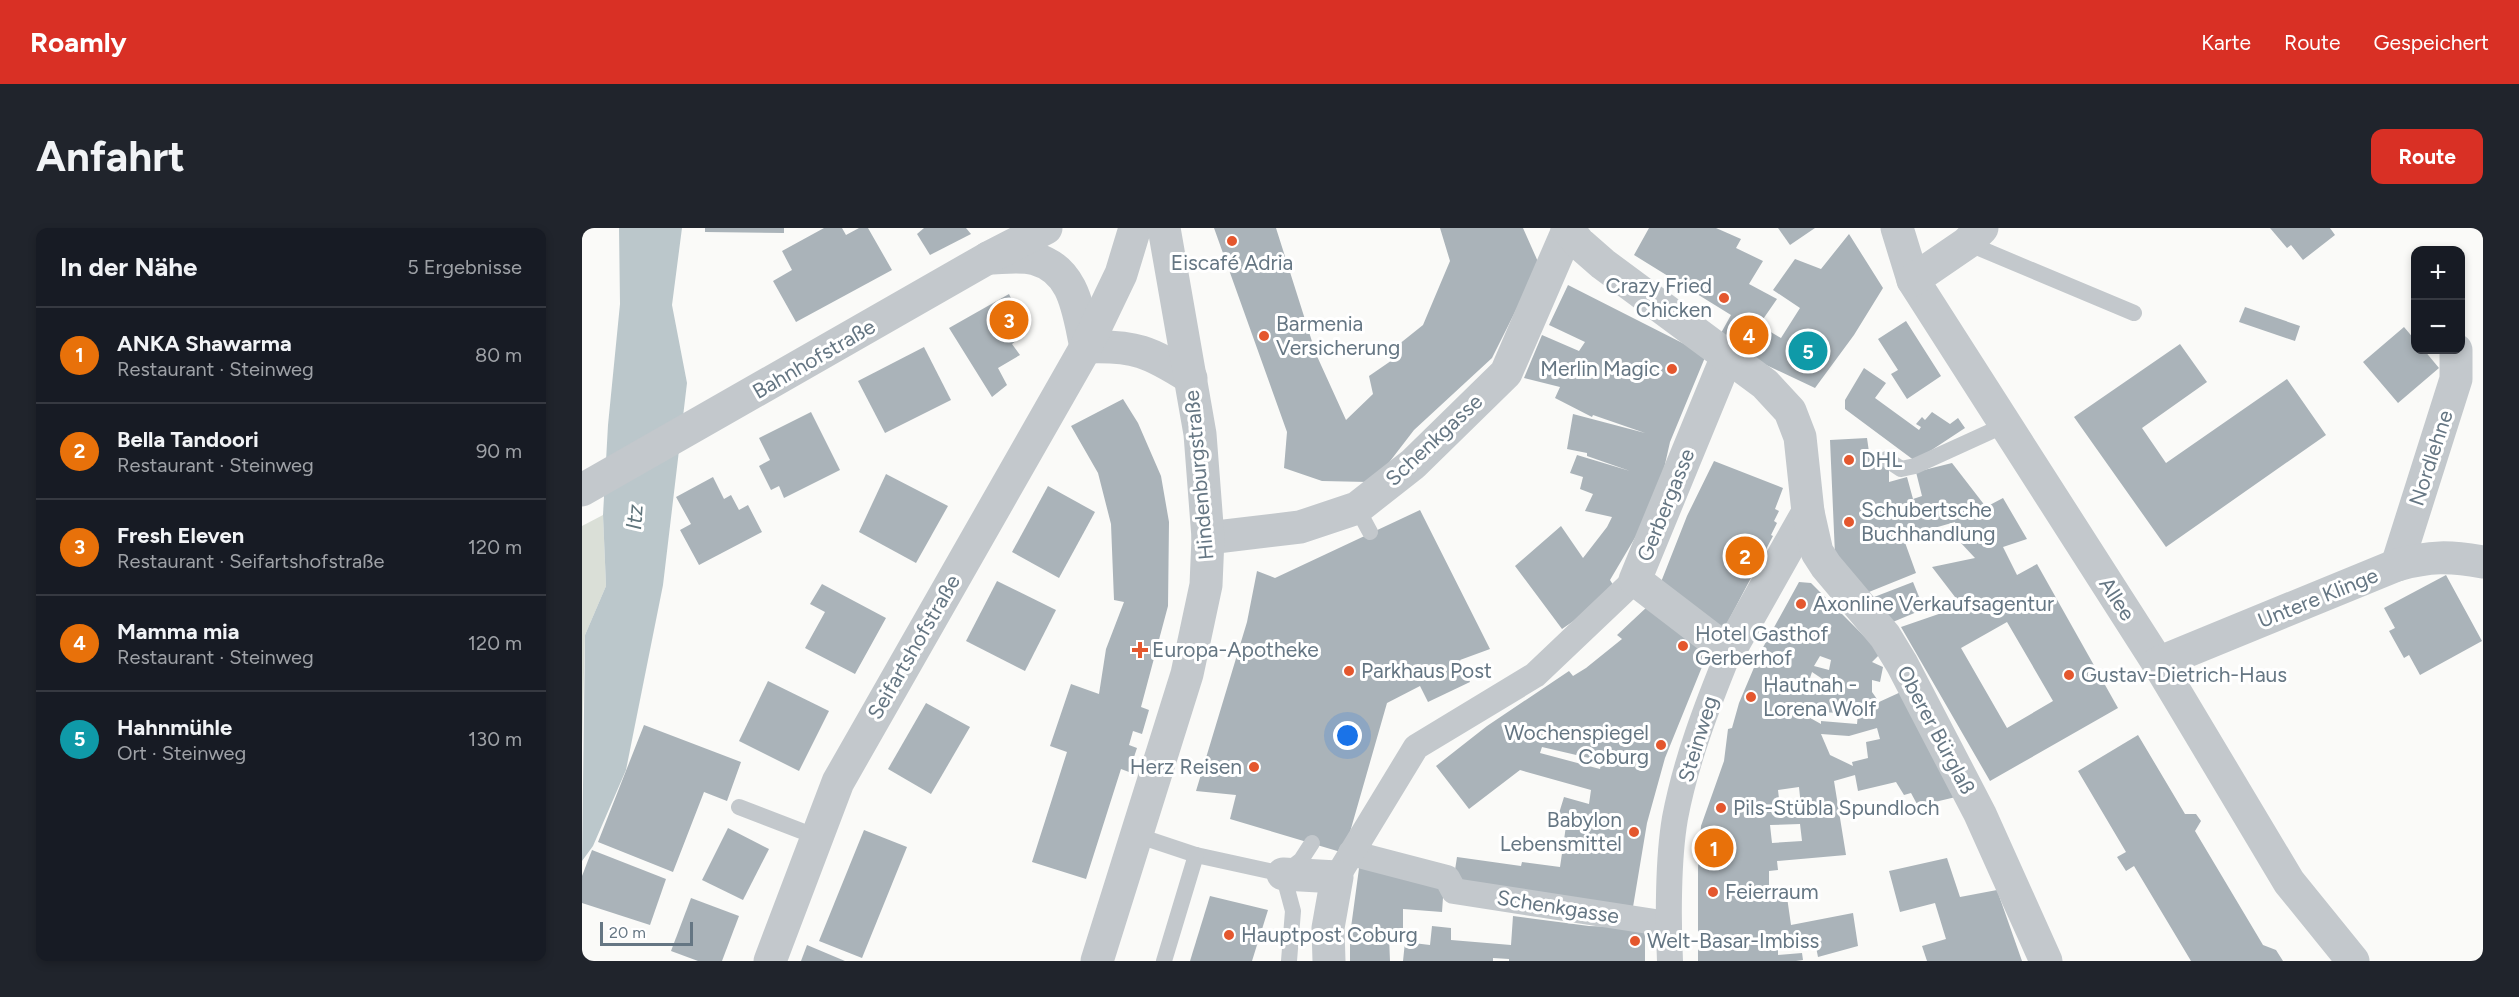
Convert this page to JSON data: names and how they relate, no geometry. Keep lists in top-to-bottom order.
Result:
{
  "streets": {
    "street": [
      "Bahnhofstraße",
      "Schenkgasse",
      "Nordlehne",
      "Hindenburgstraße",
      "Gerbergasse",
      "Untere Klinge",
      "Allee",
      "Seifartshofstraße",
      "Oberer Bürglaß",
      "Steinweg"
    ]
  },
  "crossings": [
    ["Schenkgasse", "Hindenburgstraße"],
    ["Schenkgasse", "Steinweg"],
    ["Nordlehne", "Untere Klinge"],
    ["Gerbergasse", "Steinweg"],
    ["Untere Klinge", "Allee"],
    ["Oberer Bürglaß", "Steinweg"]
  ],
  "water": ["Itz"],
  "places": {
    "other": [
      "Eiscafé Adria",
      "Crazy Fried Chicken",
      "Barmenia Versicherung",
      "Merlin Magic",
      "DHL",
      "Schubertsche Buchhandlung",
      "Axonline Verkaufsagentur",
      "Hotel Gasthof Gerberhof",
      "Parkhaus Post",
      "Gustav-Dietrich-Haus",
      "Hautnah - Lorena Wolf",
      "Wochenspiegel Coburg",
      "Herz Reisen",
      "Pils-Stübla Spundloch",
      "Babylon Lebensmittel",
      "Feierraum",
      "Hauptpost Coburg",
      "Welt-Basar-Imbiss"
    ],
    "health": ["Europa-Apotheke"]
  },
  "scale_bar": "20 m",
  "page": {
    "header": "Roamly",
    "nav": ["Karte", "Route", "Gespeichert"],
    "buttons": "Route",
    "title": "Anfahrt",
    "heading": ["In der Nähe", "5 Ergebnisse"],
    "map_buttons": ["+", "−"],
    "pins": [
      "3",
      "4",
      "5",
      "2",
      "1"
    ],
    "list": [
      {
        "mark": "1",
        "name": "ANKA Shawarma",
        "note": "Restaurant · Steinweg",
        "value": "80 m"
      },
      {
        "mark": "2",
        "name": "Bella Tandoori",
        "note": "Restaurant · Steinweg",
        "value": "90 m"
      },
      {
        "mark": "3",
        "name": "Fresh Eleven",
        "note": "Restaurant · Seifartshofstraße",
        "value": "120 m"
      },
      {
        "mark": "4",
        "name": "Mamma mia",
        "note": "Restaurant · Steinweg",
        "value": "120 m"
      },
      {
        "mark": "5",
        "name": "Hahnmühle",
        "note": "Ort · Steinweg",
        "value": "130 m"
      }
    ],
    "scale": "20 m"
  }
}
